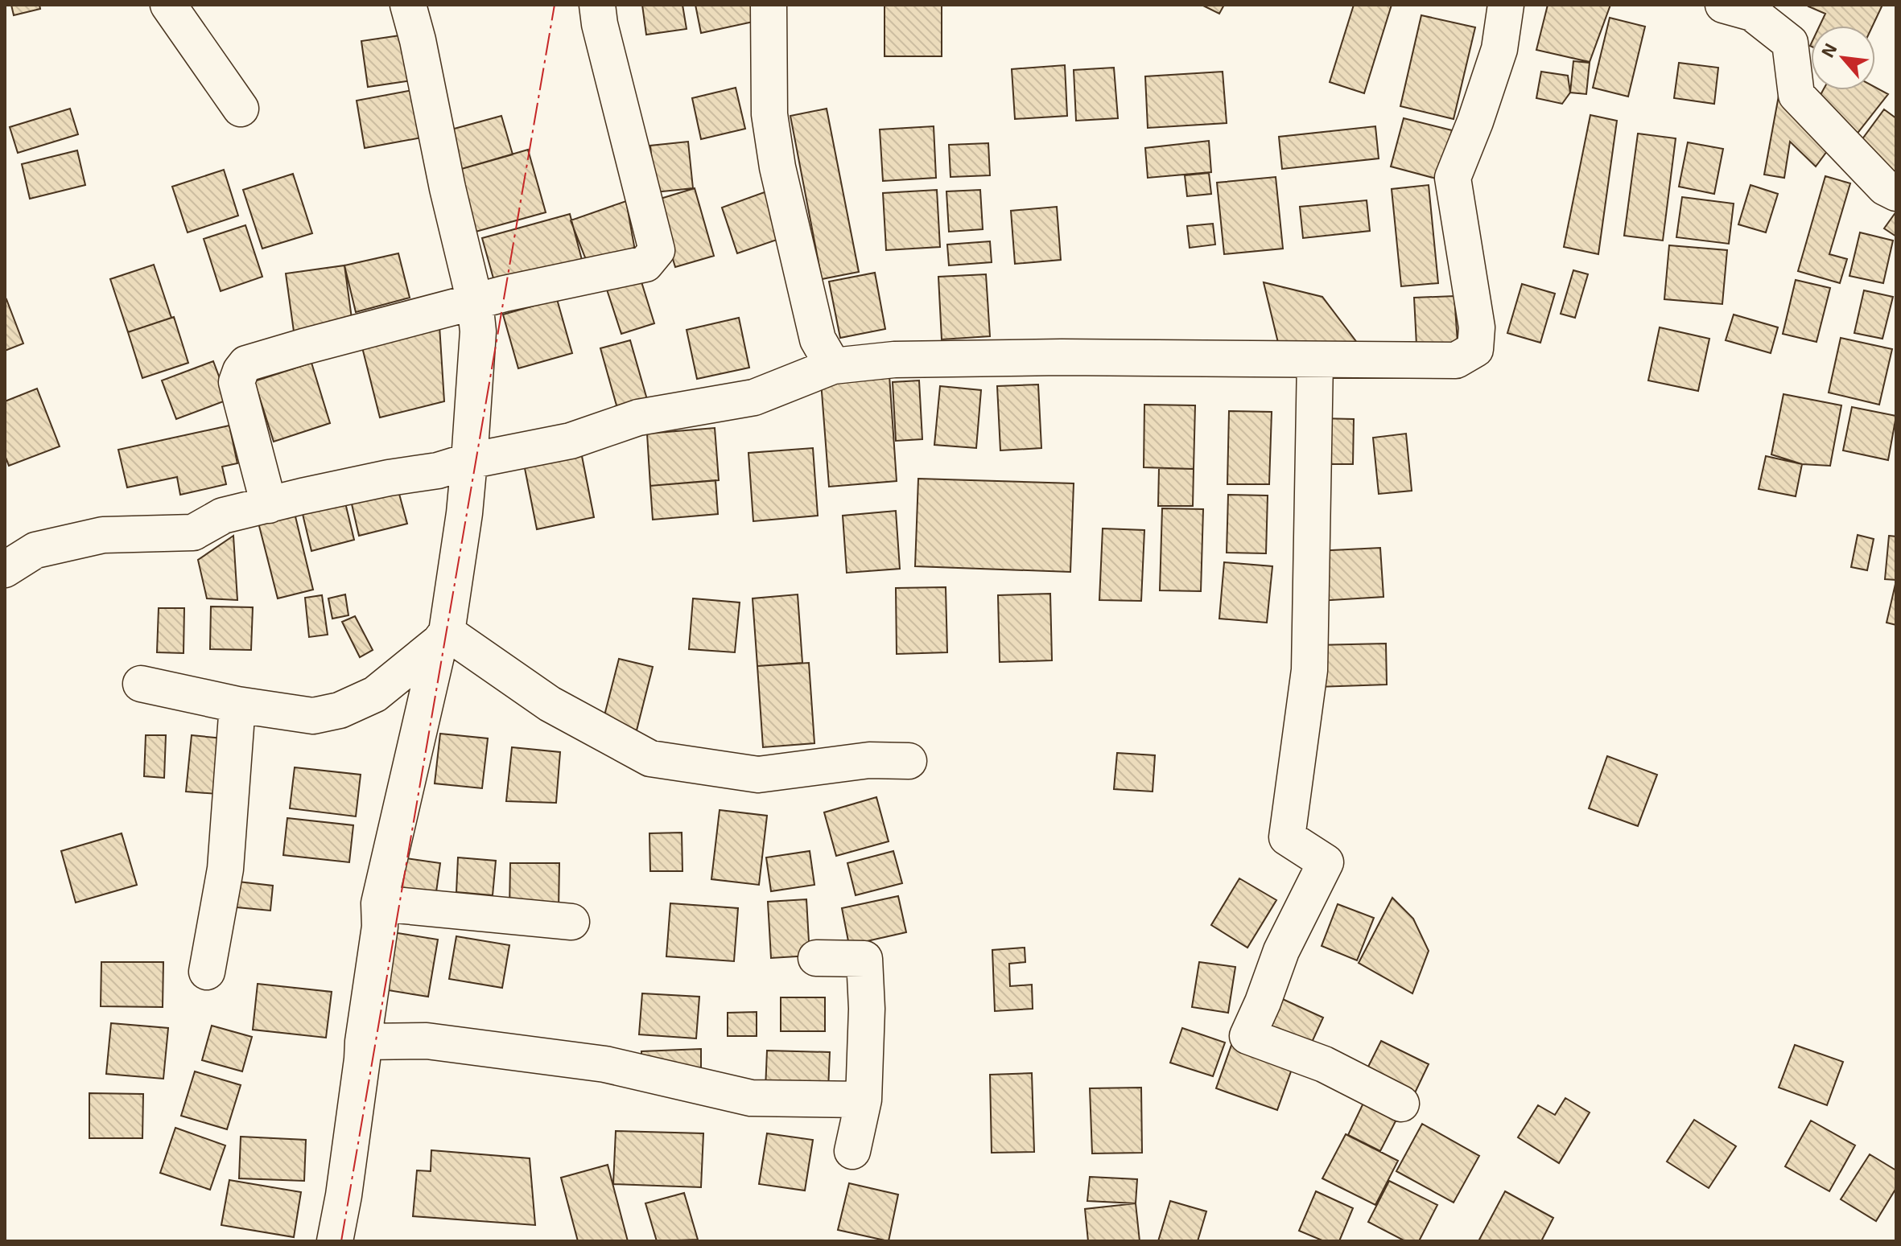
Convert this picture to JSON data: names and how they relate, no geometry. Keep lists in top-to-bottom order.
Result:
{
  "north": "top left"
}
